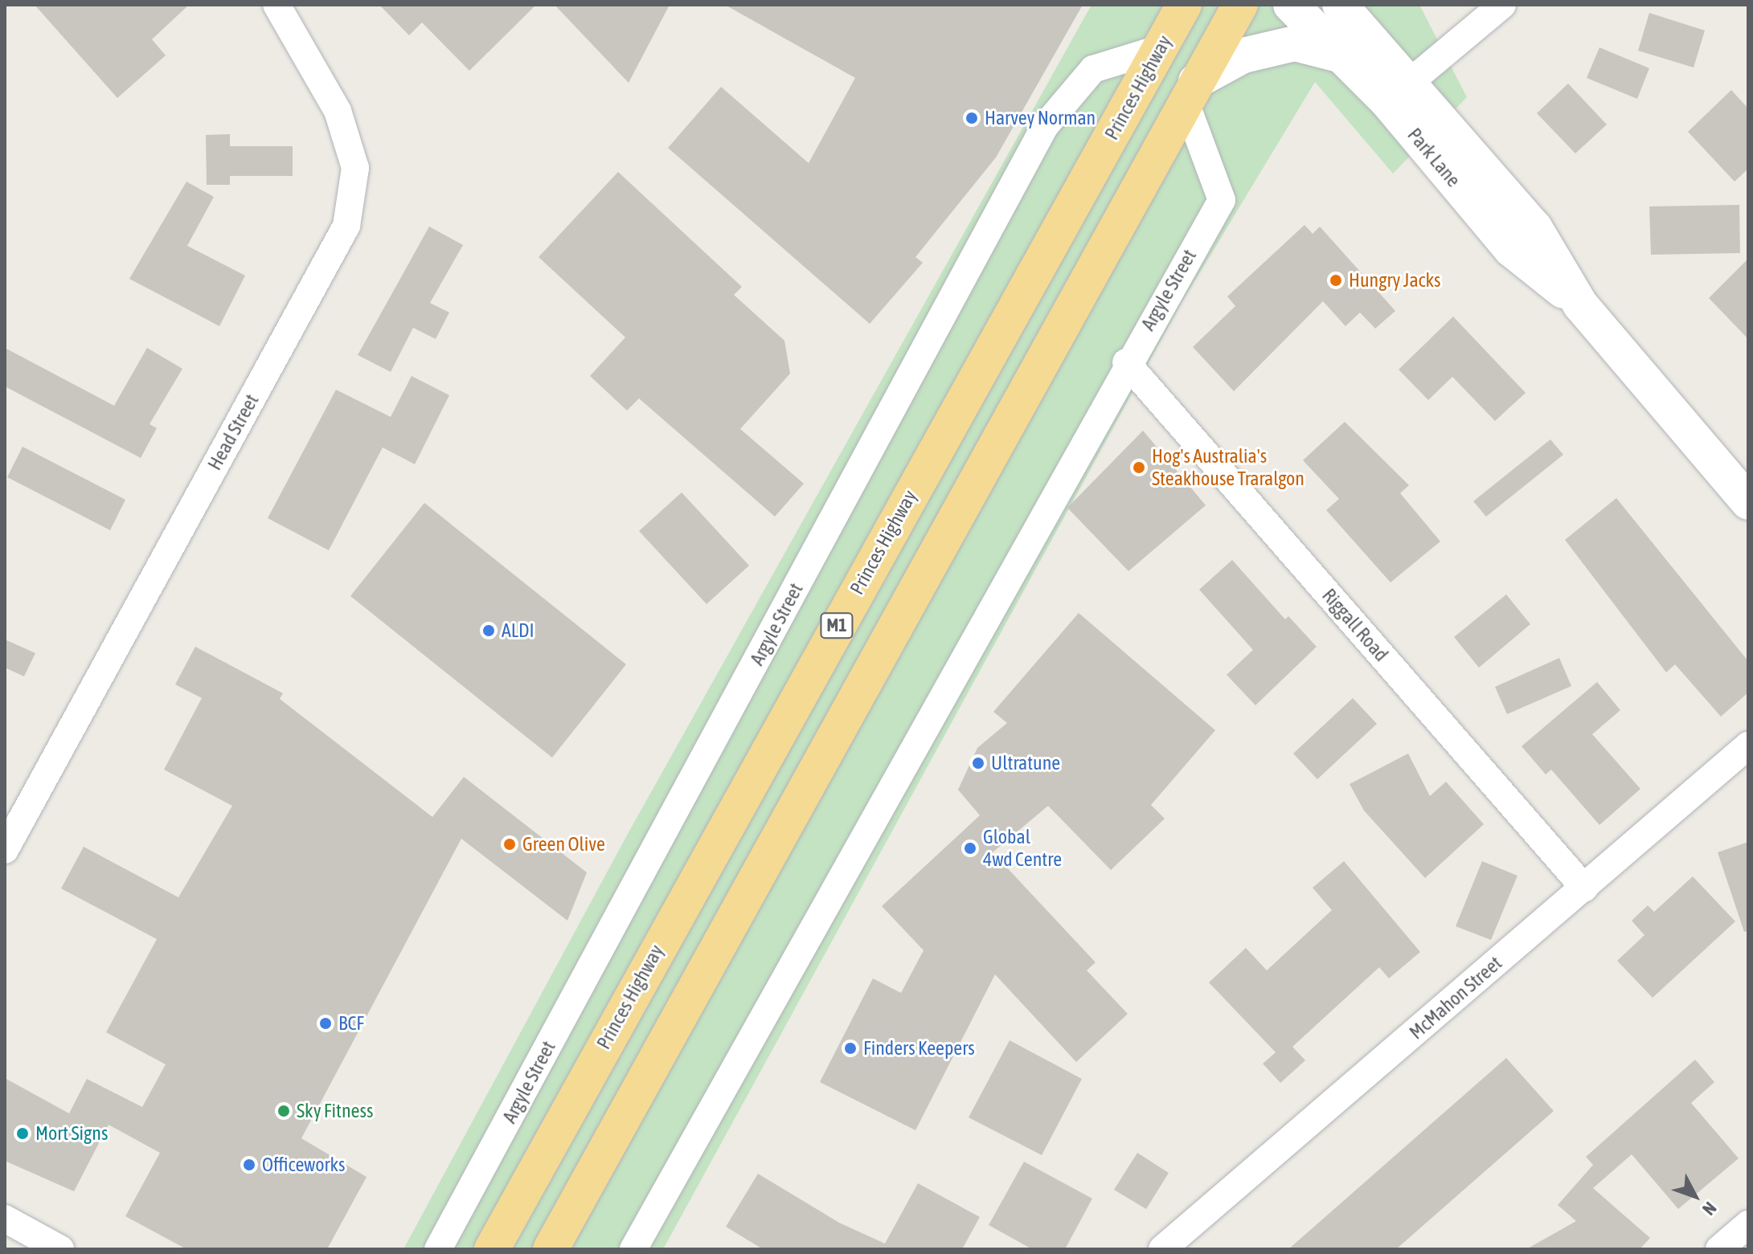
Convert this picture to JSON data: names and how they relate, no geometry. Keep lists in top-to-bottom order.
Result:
{
  "streets": {
    "highway": ["Princes Highway", "M1"],
    "street": [
      "Park Lane",
      "Argyle Street",
      "Head Street",
      "Riggall Road",
      "McMahon Street"
    ]
  },
  "crossings": [
    ["Princes Highway", "Argyle Street"],
    ["Argyle Street", "Riggall Road"],
    ["Argyle Street", "M1"],
    ["Riggall Road", "McMahon Street"]
  ],
  "places": [
    "Harvey Norman",
    "Hungry Jacks",
    "Hog's Australia's Steakhouse Traralgon",
    "ALDI",
    "Ultratune",
    "Green Olive",
    "Global 4wd Centre",
    "BCF",
    "Finders Keepers",
    "Sky Fitness",
    "Mort Signs",
    "Officeworks"
  ],
  "north": "bottom right"
}
